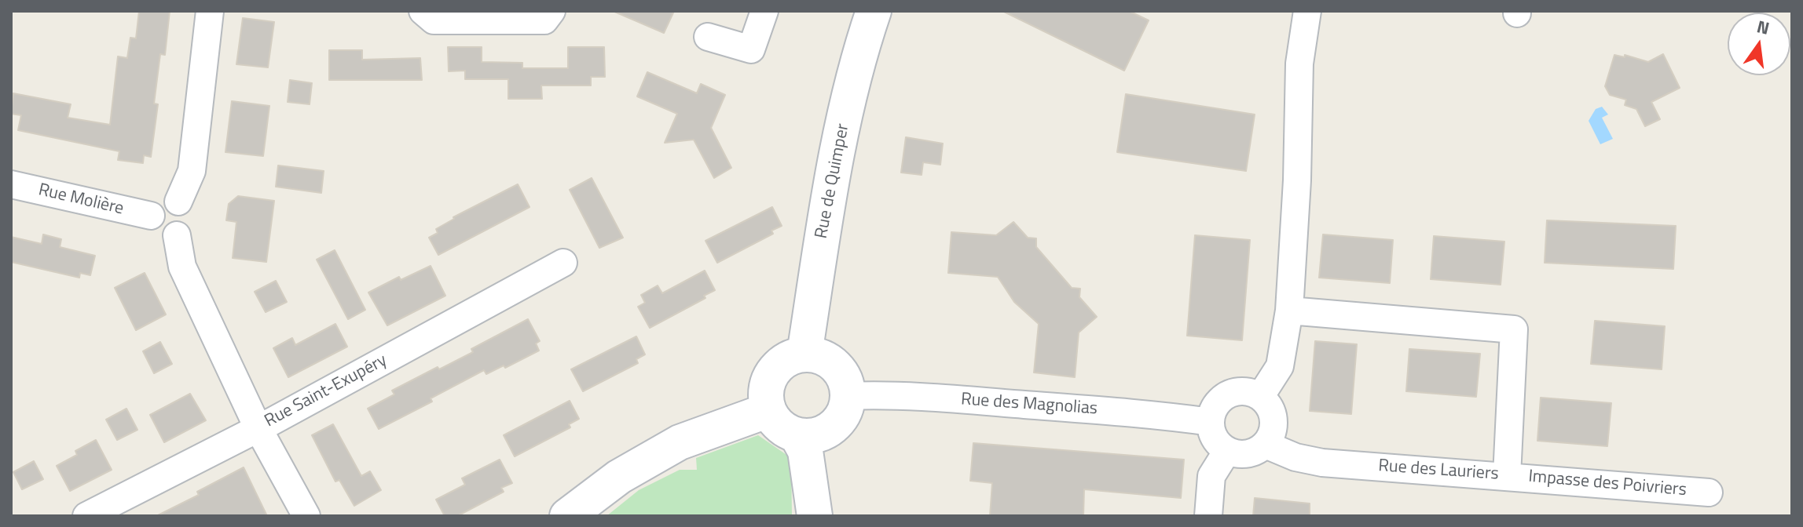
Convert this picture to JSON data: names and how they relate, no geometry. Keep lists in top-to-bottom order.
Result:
{
  "streets": {
    "main road": ["Rue de Quimper"],
    "street": [
      "Rue Molière",
      "Rue Saint-Exupéry",
      "Rue des Magnolias",
      "Rue des Lauriers",
      "Impasse des Poivriers"
    ]
  },
  "crossings": [
    ["Rue de Quimper", "Rue des Magnolias"],
    ["Rue des Magnolias", "Rue des Lauriers"],
    ["Rue des Lauriers", "Impasse des Poivriers"]
  ],
  "north": "top"
}
